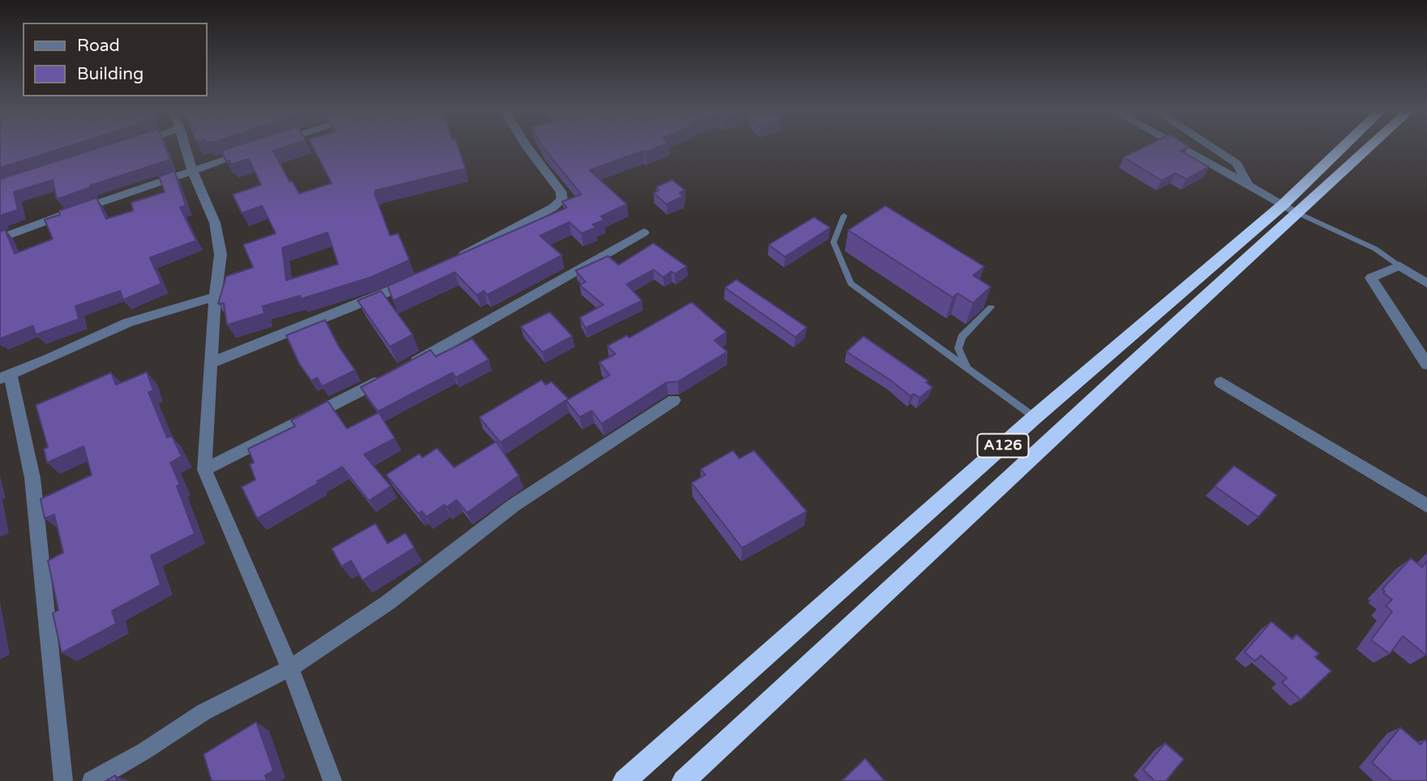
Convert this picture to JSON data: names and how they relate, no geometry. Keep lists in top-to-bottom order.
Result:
{
  "streets": {
    "highway": ["A126"]
  },
  "legend": ["Road", "Building"]
}
